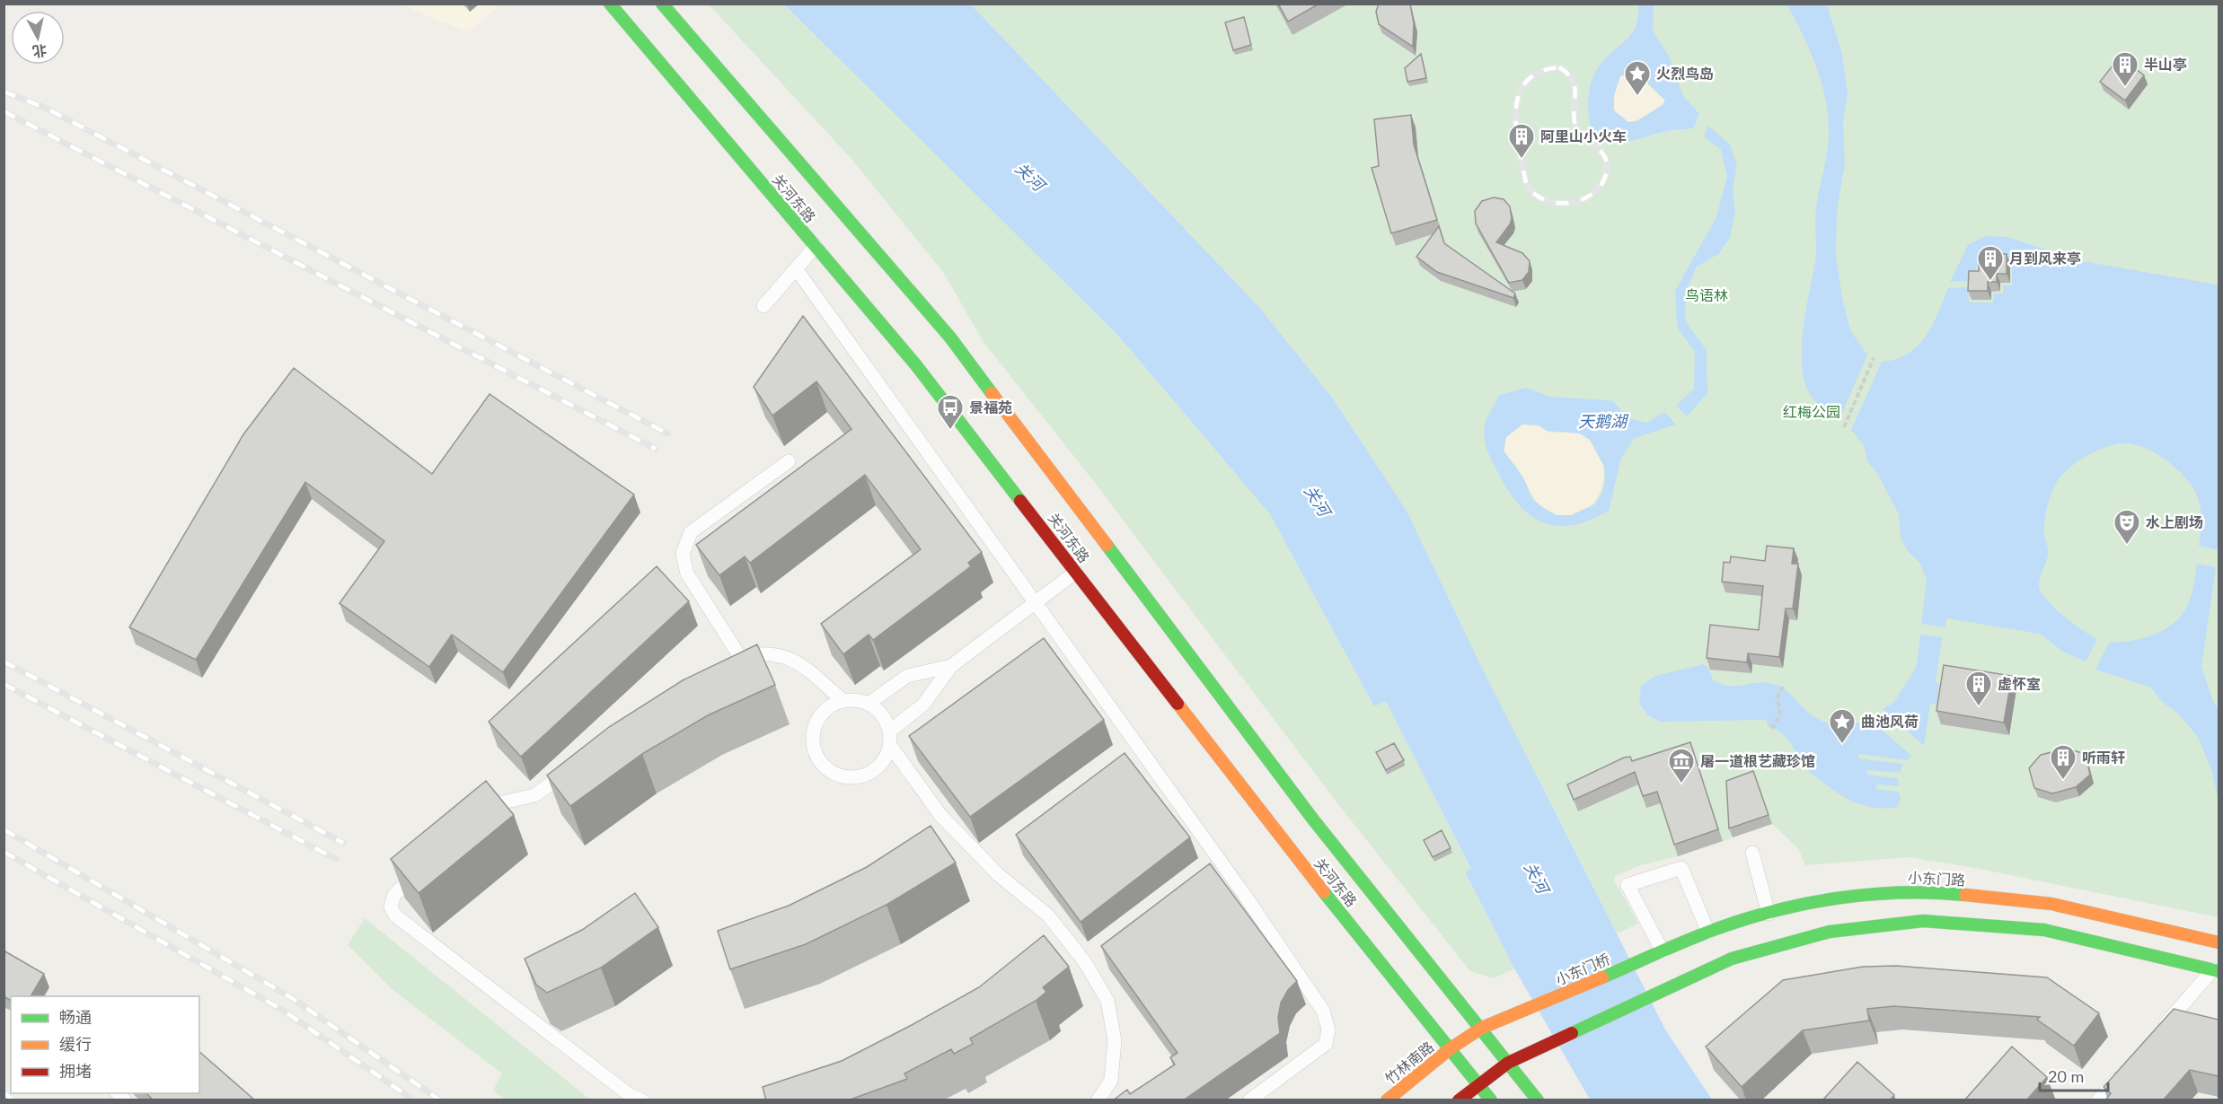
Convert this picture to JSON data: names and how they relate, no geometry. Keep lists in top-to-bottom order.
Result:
{
  "streets": {
    "main road": [
      "关河东路",
      "小东门路",
      "小东门桥",
      "竹林南路"
    ]
  },
  "crossings": [
    ["关河东路", "小东门桥"],
    ["关河东路", "竹林南路"],
    ["小东门路", "小东门桥"]
  ],
  "water": ["关河", "天鹅湖"],
  "parks": ["鸟语林", "红梅公园"],
  "places": {
    "building": [
      "半山亭",
      "阿里山小火车",
      "月到风来亭",
      "虚怀室",
      "听雨轩"
    ],
    "place": ["火烈鸟岛", "曲池风荷"],
    "bus stop": ["景福苑"],
    "theatre": ["水上剧场"],
    "museum": ["屠一道根艺藏珍馆"]
  },
  "legend": ["畅通", "缓行", "拥堵"],
  "scale_bar": "20 m",
  "north": "bottom"
}
